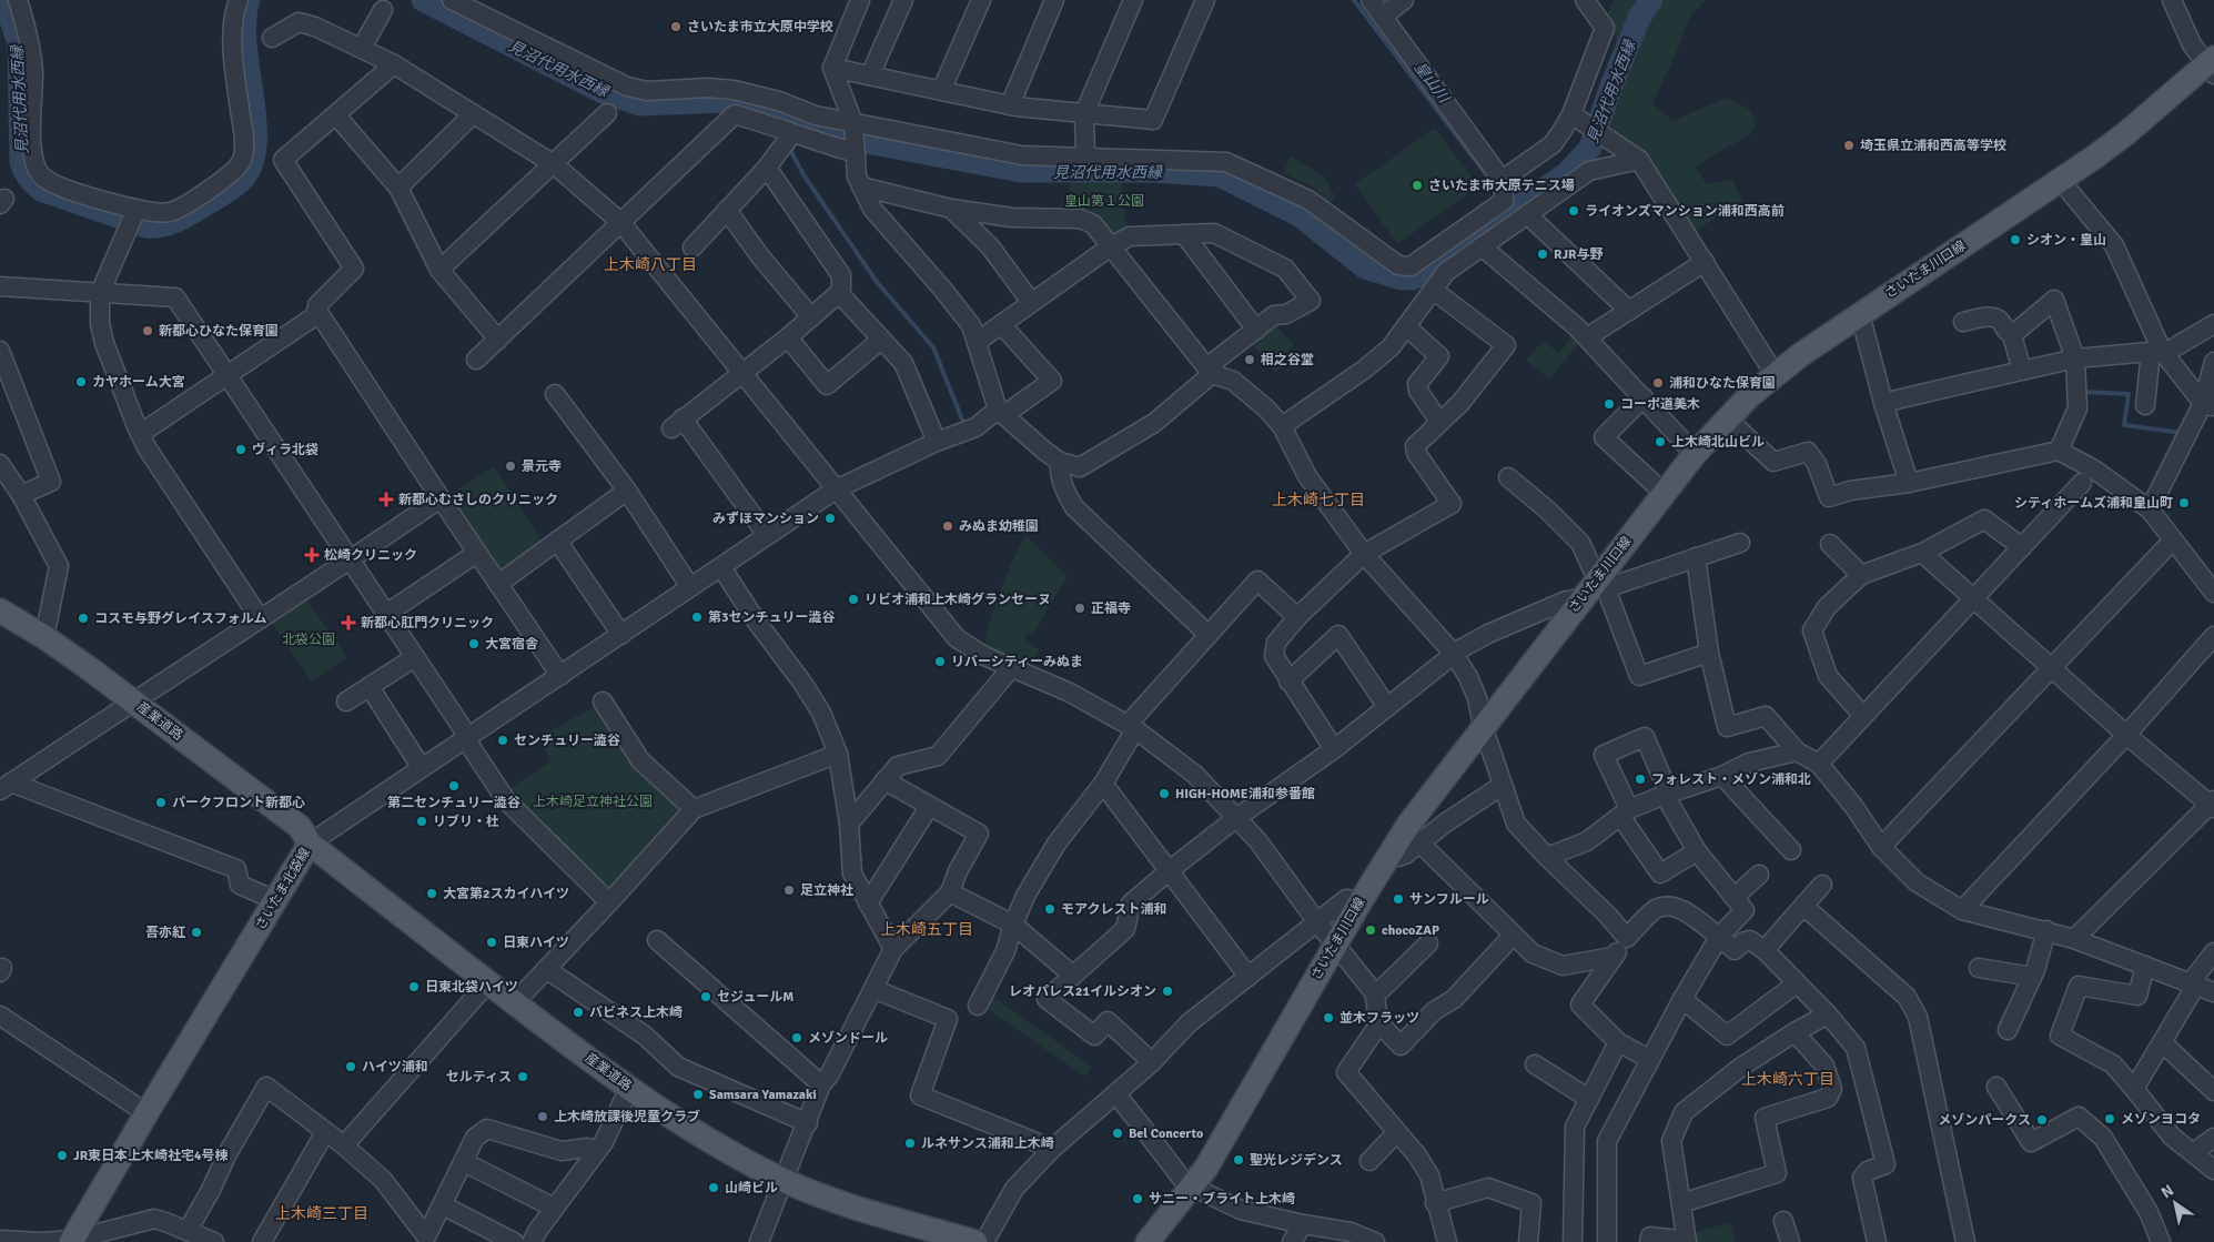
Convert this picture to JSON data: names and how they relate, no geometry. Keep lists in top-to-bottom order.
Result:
{
  "streets": {
    "main road": ["さいたま川口線", "産業道路", "さいたま北袋線"]
  },
  "crossings": [
    ["産業道路", "さいたま北袋線"]
  ],
  "districts": [
    "上木崎八丁目",
    "上木崎七丁目",
    "上木崎五丁目",
    "上木崎六丁目",
    "上木崎三丁目"
  ],
  "water": ["見沼代用水西縁", "皇山川"],
  "parks": ["皇山第１公園", "北袋公園", "上木崎足立神社公園"],
  "places": {
    "other": [
      "さいたま市立大原中学校",
      "埼玉県立浦和西高等学校",
      "さいたま市大原テニス場",
      "ライオンズマンション浦和西高前",
      "シオン・皇山",
      "RJR与野",
      "新都心ひなた保育園",
      "相之谷堂",
      "カヤホーム大宮",
      "浦和ひなた保育園",
      "コーポ道美木",
      "上木崎北山ビル",
      "ヴィラ北袋",
      "景元寺",
      "シティホームズ浦和皇山町",
      "みずほマンション",
      "みぬま幼稚園",
      "リビオ浦和上木崎グランセーヌ",
      "正福寺",
      "第3センチュリー澁谷",
      "コスモ与野グレイスフォルム",
      "大宮宿舎",
      "リバーシティーみぬま",
      "センチュリー澁谷",
      "フォレスト・メゾン浦和北",
      "第二センチュリー澁谷",
      "HIGH-HOME浦和参番館",
      "パークフロント新都心",
      "リブリ・杜",
      "足立神社",
      "大宮第2スカイハイツ",
      "サンフルール",
      "モアクレスト浦和",
      "chocoZAP",
      "吾亦紅",
      "日東ハイツ",
      "日東北袋ハイツ",
      "レオパレス21イルシオン",
      "セジュールM",
      "バビネス上木崎",
      "並木フラッツ",
      "メゾンドール",
      "ハイツ浦和",
      "セルティス",
      "Samsara Yamazaki",
      "上木崎放課後児童クラブ",
      "メゾンヨコタ",
      "メゾンパークス",
      "Bel Concerto",
      "ルネサンス浦和上木崎",
      "JR東日本上木崎社宅4号棟",
      "聖光レジデンス",
      "山崎ビル",
      "サニー・ブライト上木崎"
    ],
    "health": ["新都心むさしのクリニック", "松崎クリニック", "新都心肛門クリニック"]
  },
  "north": "top left"
}
